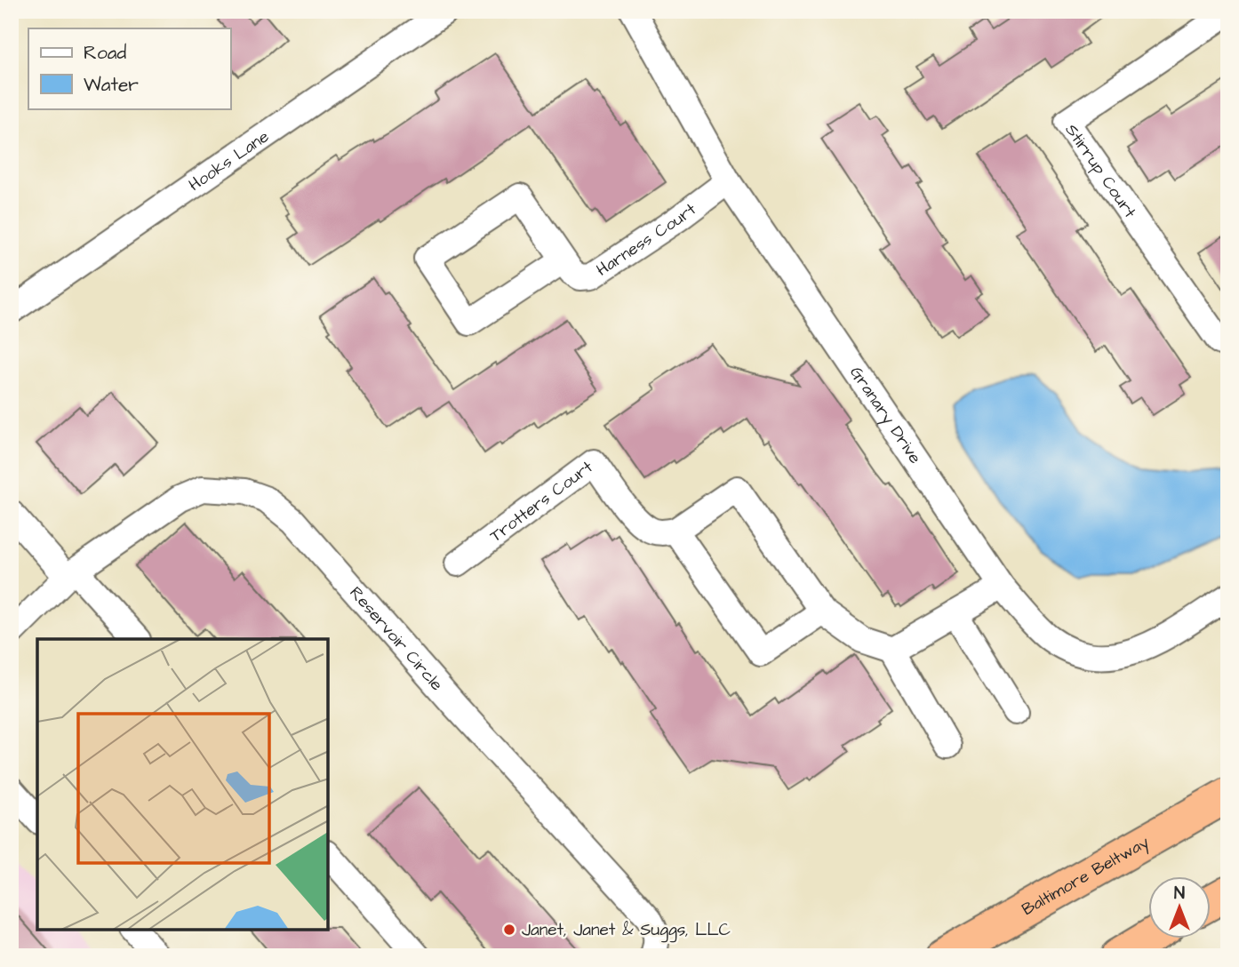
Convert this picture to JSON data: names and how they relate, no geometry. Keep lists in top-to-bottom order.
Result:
{
  "streets": {
    "highway": ["Baltimore Beltway"],
    "street": [
      "Hooks Lane",
      "Stirrup Court",
      "Harness Court",
      "Granary Drive",
      "Trotters Court",
      "Reservoir Circle"
    ]
  },
  "crossings": [
    ["Harness Court", "Granary Drive"]
  ],
  "places": ["Janet, Janet & Suggs, LLC"],
  "legend": ["Road", "Water"],
  "north": "top"
}
